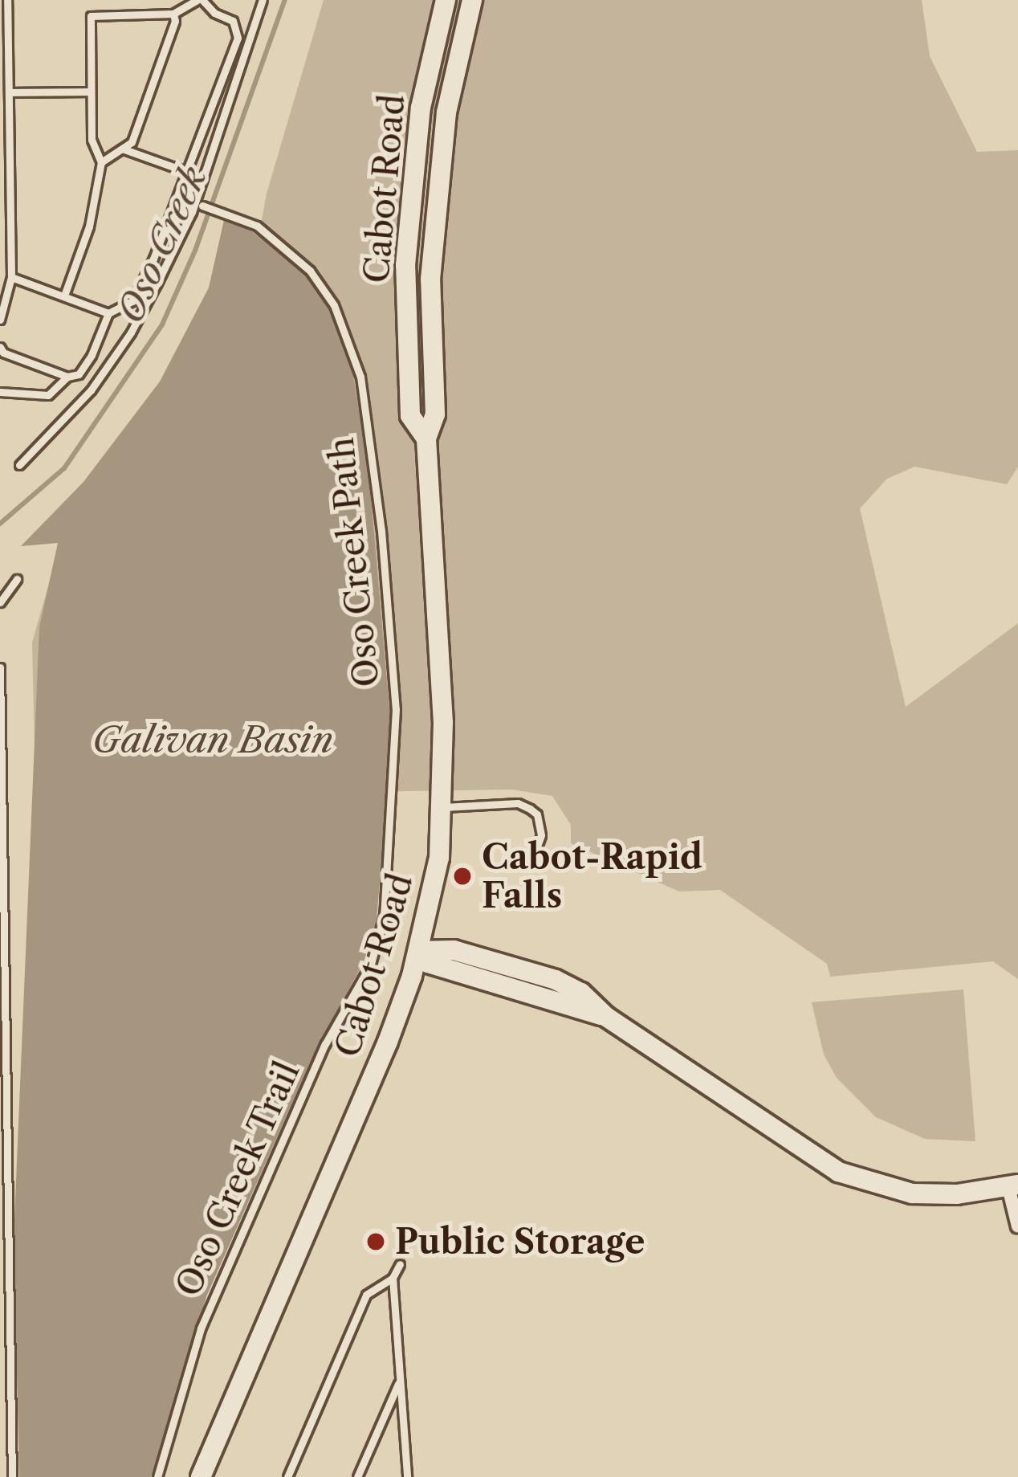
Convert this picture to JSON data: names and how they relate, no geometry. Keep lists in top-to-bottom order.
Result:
{
  "streets": {
    "main road": ["Cabot Road"],
    "lane": ["Oso Creek Path", "Oso Creek Trail"]
  },
  "crossings": [
    ["Oso Creek Path", "Oso Creek Trail"]
  ],
  "water": ["Oso Creek", "Galivan Basin"],
  "places": ["Cabot-Rapid Falls", "Public Storage"]
}
